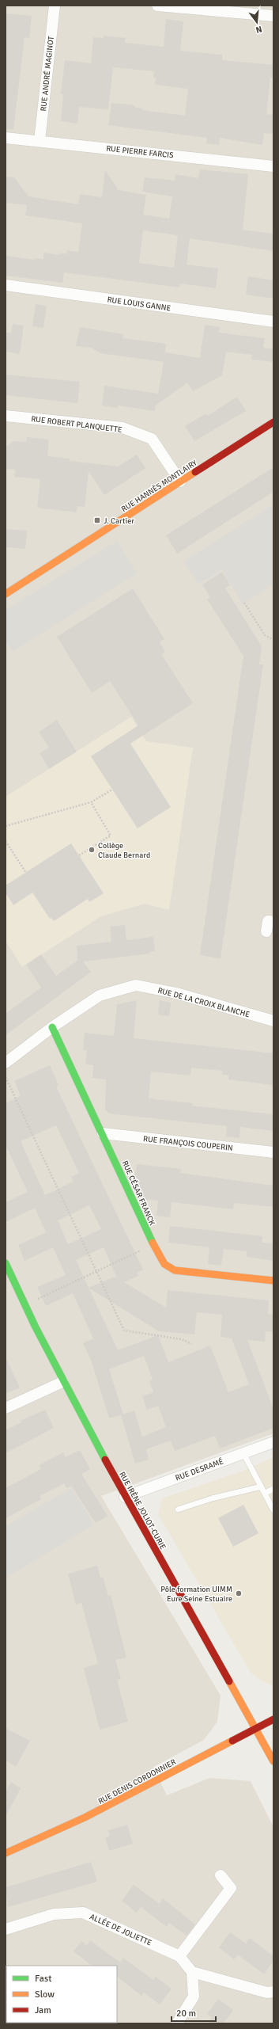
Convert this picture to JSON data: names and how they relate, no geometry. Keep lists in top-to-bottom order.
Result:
{
  "streets": {
    "street": [
      "RUE ANDRÉ MAGINOT",
      "RUE PIERRE FARCIS",
      "RUE LOUIS GANNE",
      "RUE ROBERT PLANQUETTE",
      "RUE HANNÈS MONTLAIRY",
      "RUE DE LA CROIX BLANCHE",
      "RUE FRANÇOIS COUPERIN",
      "RUE CÉSAR FRANCK",
      "RUE DESRAMÉ",
      "RUE IRÈNE JOLIOT-CURIE",
      "RUE DENIS CORDONNIER",
      "ALLÉE DE JOLIETTE"
    ]
  },
  "crossings": [
    ["RUE ANDRÉ MAGINOT", "RUE PIERRE FARCIS"],
    ["RUE ROBERT PLANQUETTE", "RUE HANNÈS MONTLAIRY"],
    ["RUE DE LA CROIX BLANCHE", "RUE CÉSAR FRANCK"],
    ["RUE FRANÇOIS COUPERIN", "RUE CÉSAR FRANCK"],
    ["RUE DESRAMÉ", "RUE IRÈNE JOLIOT-CURIE"],
    ["RUE IRÈNE JOLIOT-CURIE", "RUE DENIS CORDONNIER"]
  ],
  "places": {
    "transit": ["J. Cartier"],
    "other": ["Collège Claude Bernard", "Pôle formation UIMM Eure Seine Estuaire"]
  },
  "legend": ["Fast", "Slow", "Jam"],
  "scale_bar": "20 m",
  "north": "bottom"
}
